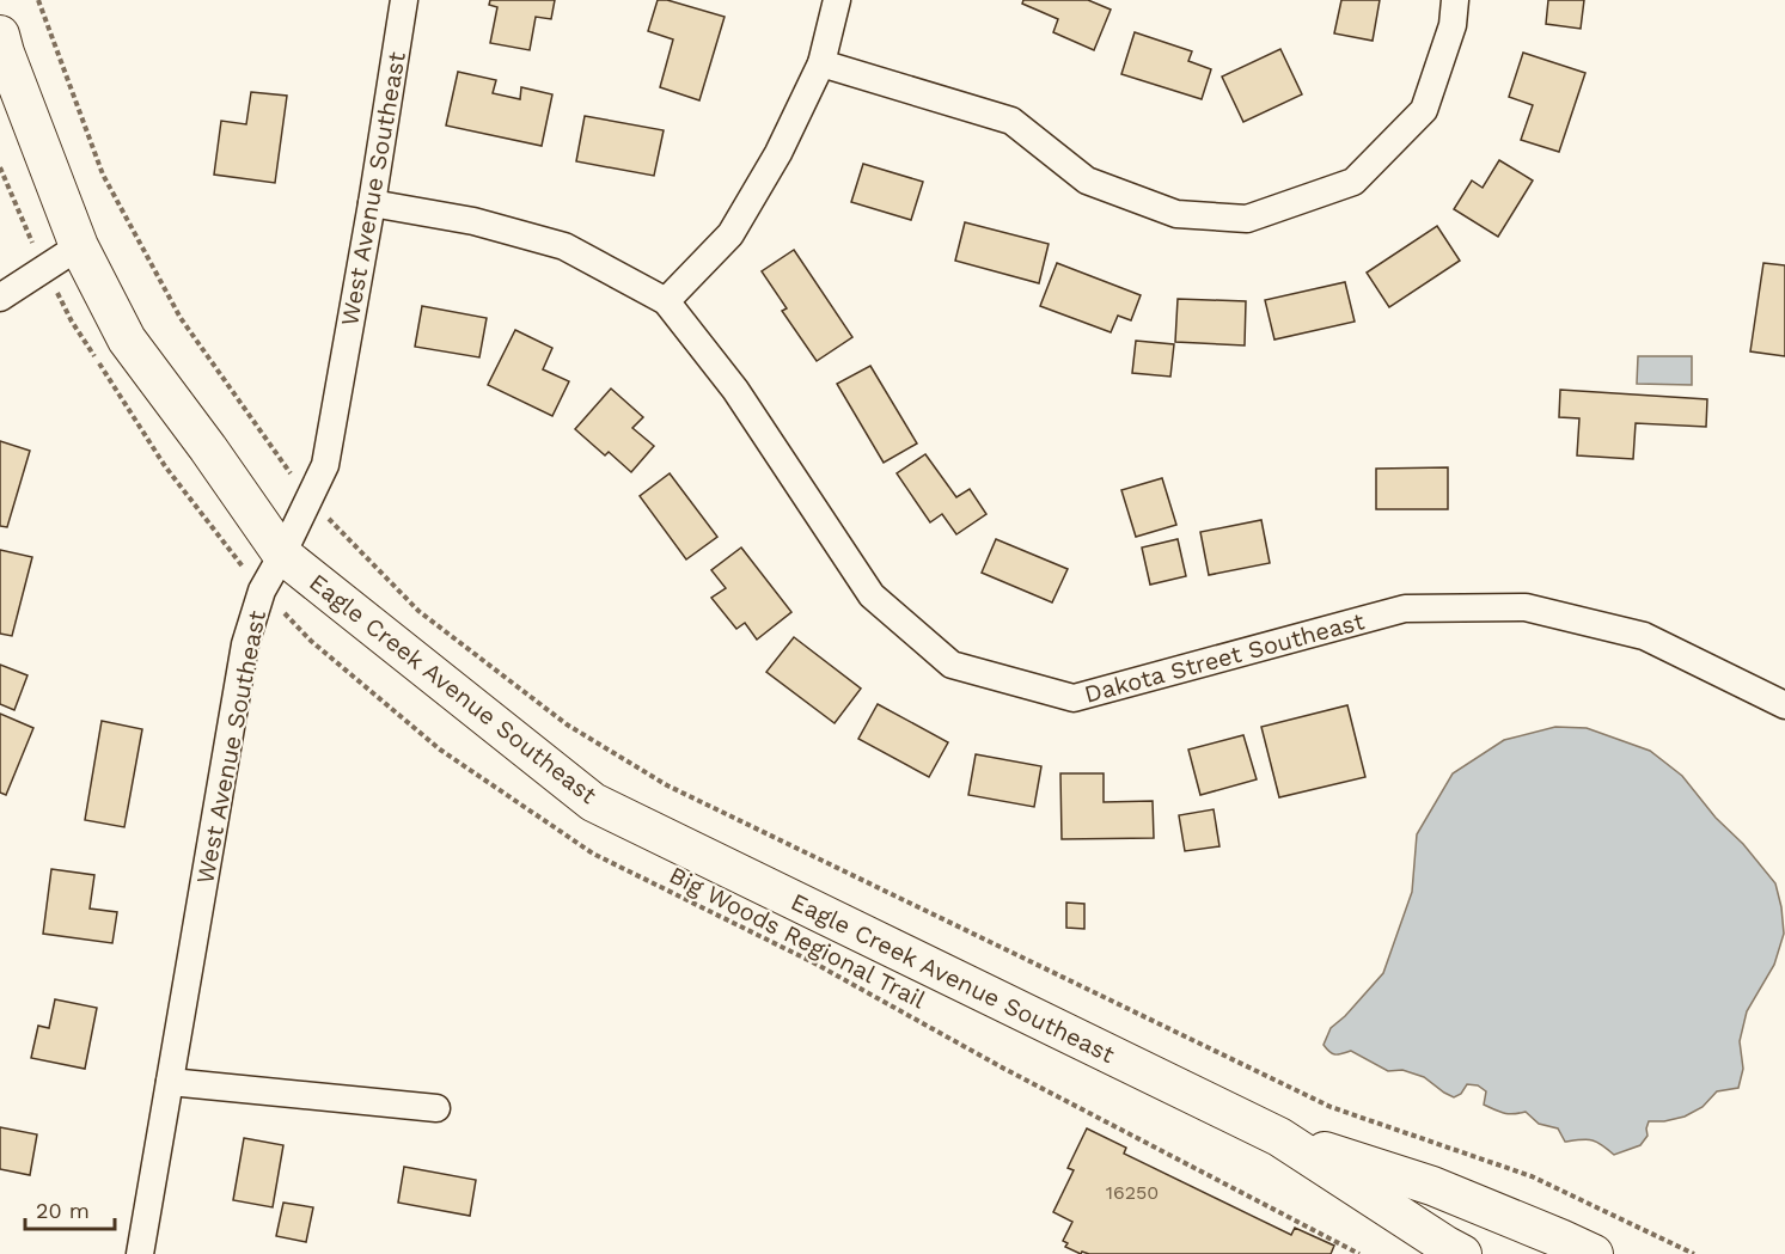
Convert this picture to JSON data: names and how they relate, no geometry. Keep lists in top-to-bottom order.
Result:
{
  "streets": {
    "main road": ["Eagle Creek Avenue Southeast"],
    "street": ["West Avenue Southeast", "Dakota Street Southeast"],
    "path": ["Big Woods Regional Trail"]
  },
  "crossings": [
    ["West Avenue Southeast", "Dakota Street Southeast"],
    ["West Avenue Southeast", "Eagle Creek Avenue Southeast"],
    ["West Avenue Southeast", "Big Woods Regional Trail"]
  ],
  "house_numbers": ["16250"],
  "scale_bar": "20 m"
}
